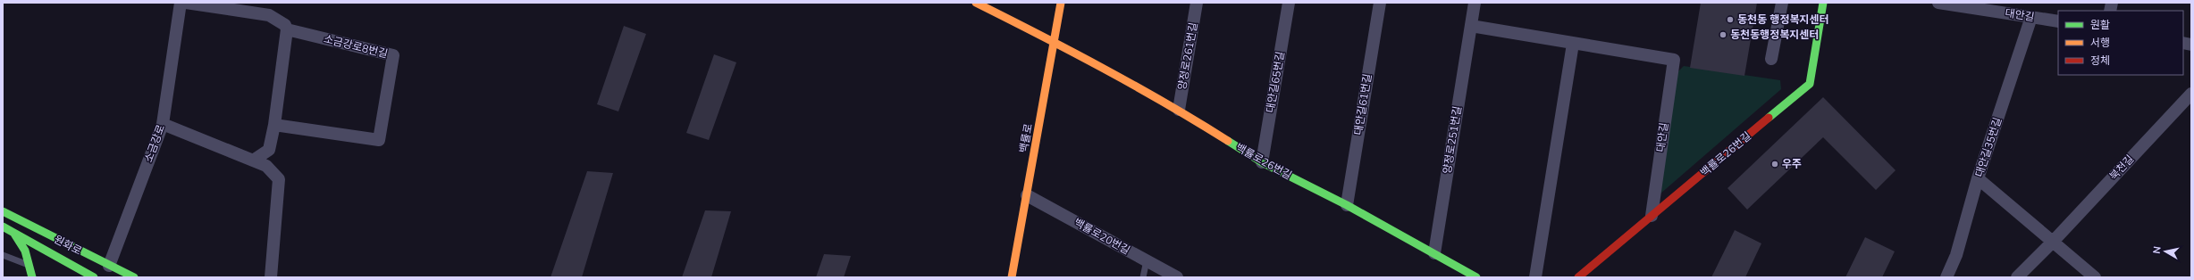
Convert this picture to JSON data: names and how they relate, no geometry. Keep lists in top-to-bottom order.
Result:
{
  "streets": {
    "street": [
      "대안길",
      "소금강로8번길",
      "양정로261번길",
      "대안길65번길",
      "대안길61번길",
      "백률로",
      "양정로251번길",
      "소금강로",
      "대안길35번길",
      "백률로26번길",
      "북천길",
      "백률로20번길",
      "원화로"
    ]
  },
  "crossings": [
    ["대안길", "대안길35번길"],
    ["대안길", "백률로26번길"],
    ["양정로261번길", "백률로26번길"],
    ["대안길65번길", "백률로26번길"],
    ["대안길61번길", "백률로26번길"],
    ["백률로", "백률로26번길"],
    ["백률로", "백률로20번길"],
    ["양정로251번길", "백률로26번길"],
    ["소금강로", "원화로"]
  ],
  "places": ["동천동 행정복지센터", "동천동행정복지센터", "우주"],
  "legend": ["원활", "서행", "정체"],
  "north": "left"
}
